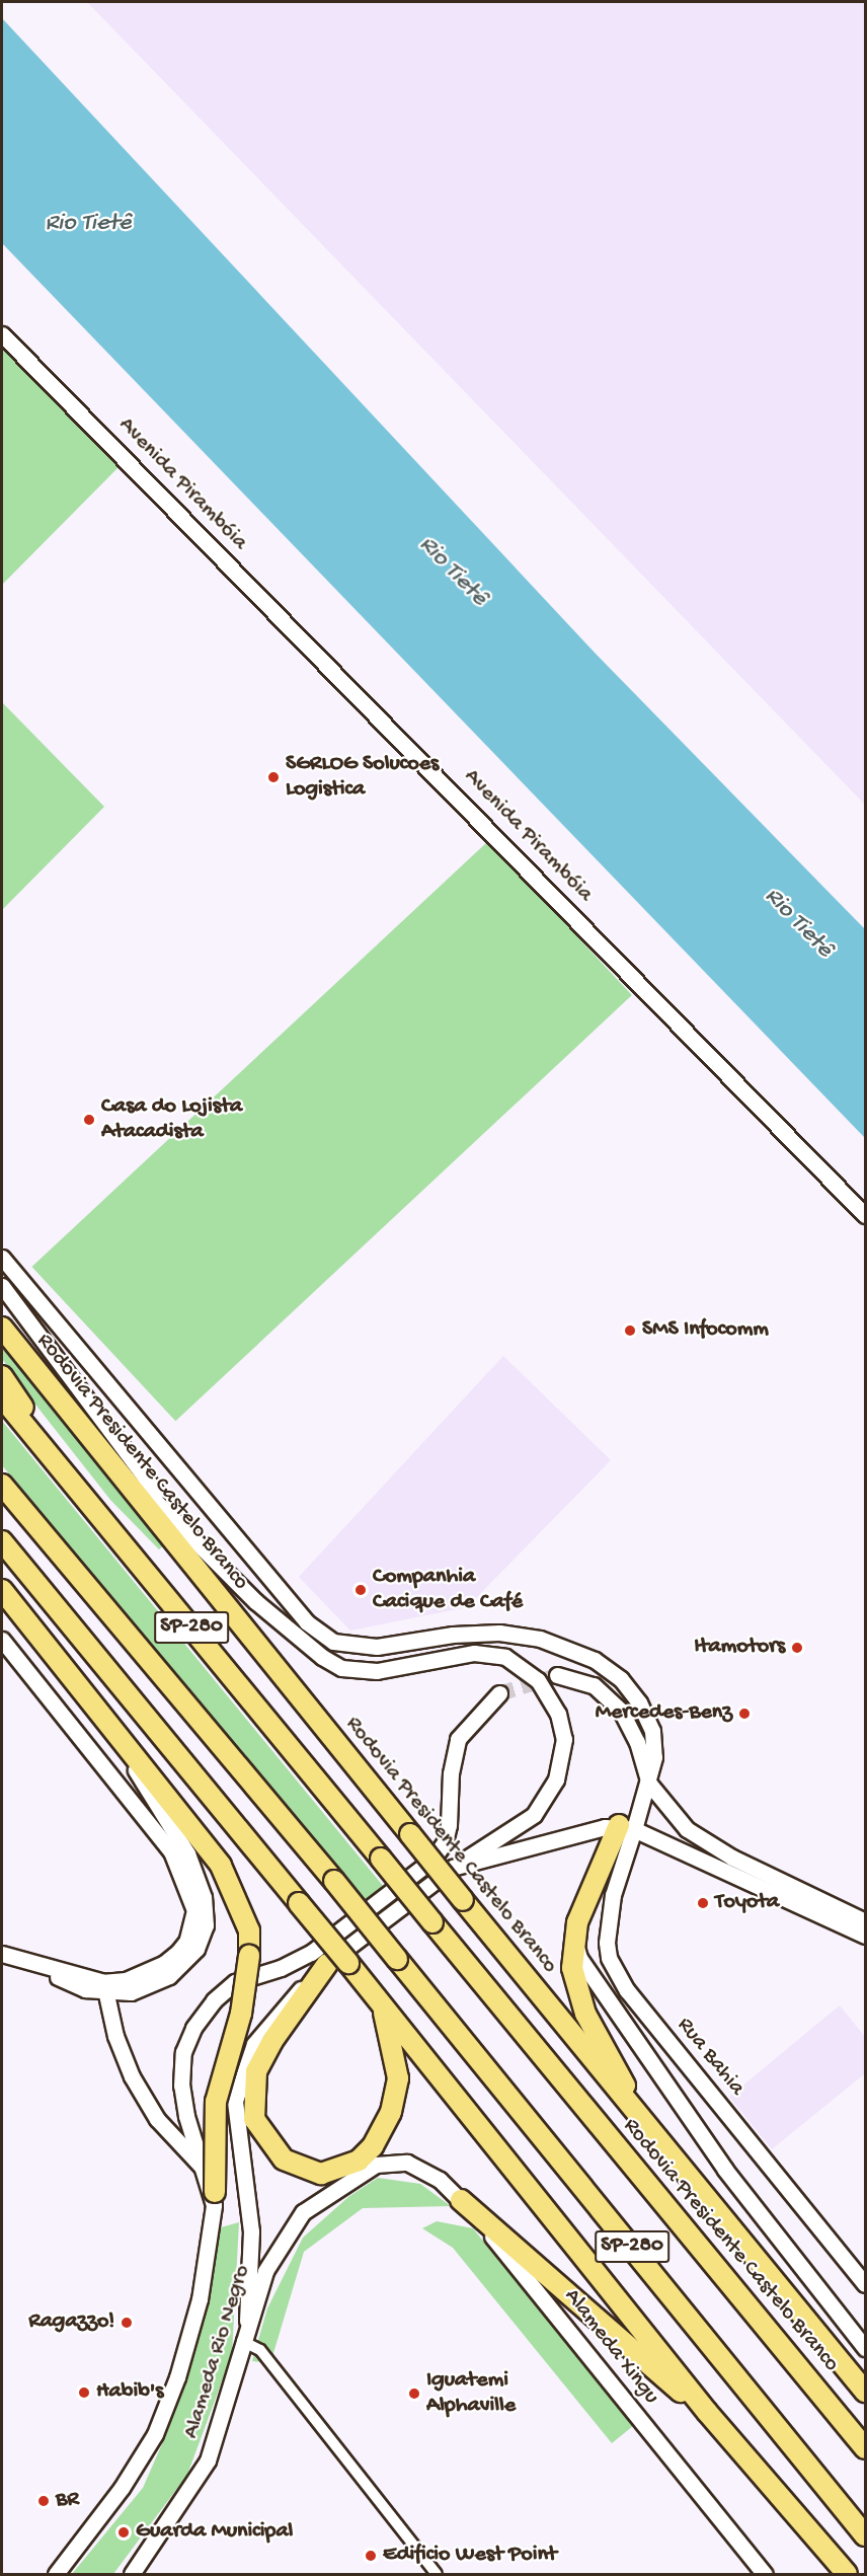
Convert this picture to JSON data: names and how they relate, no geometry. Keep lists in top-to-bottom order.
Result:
{
  "streets": {
    "highway": ["Rodovia Presidente Castelo Branco", "SP-280"],
    "main road": [
      "Avenida Pirambóia",
      "Rua Bahia",
      "Alameda Xingu",
      "Alameda Rio Negro"
    ]
  },
  "crossings": [
    ["Alameda Xingu", "Alameda Rio Negro"]
  ],
  "water": ["Rio Tietê"],
  "places": [
    "SGRLOG Solucoes Logistica",
    "Casa do Lojista Atacadista",
    "SMS Infocomm",
    "Companhia Cacique de Café",
    "Itamotors",
    "Mercedes-Benz",
    "Toyota",
    "Ragazzo!",
    "Habib's",
    "Iguatemi Alphaville",
    "BR",
    "Guarda Municipal",
    "Edificio West Point"
  ]
}
